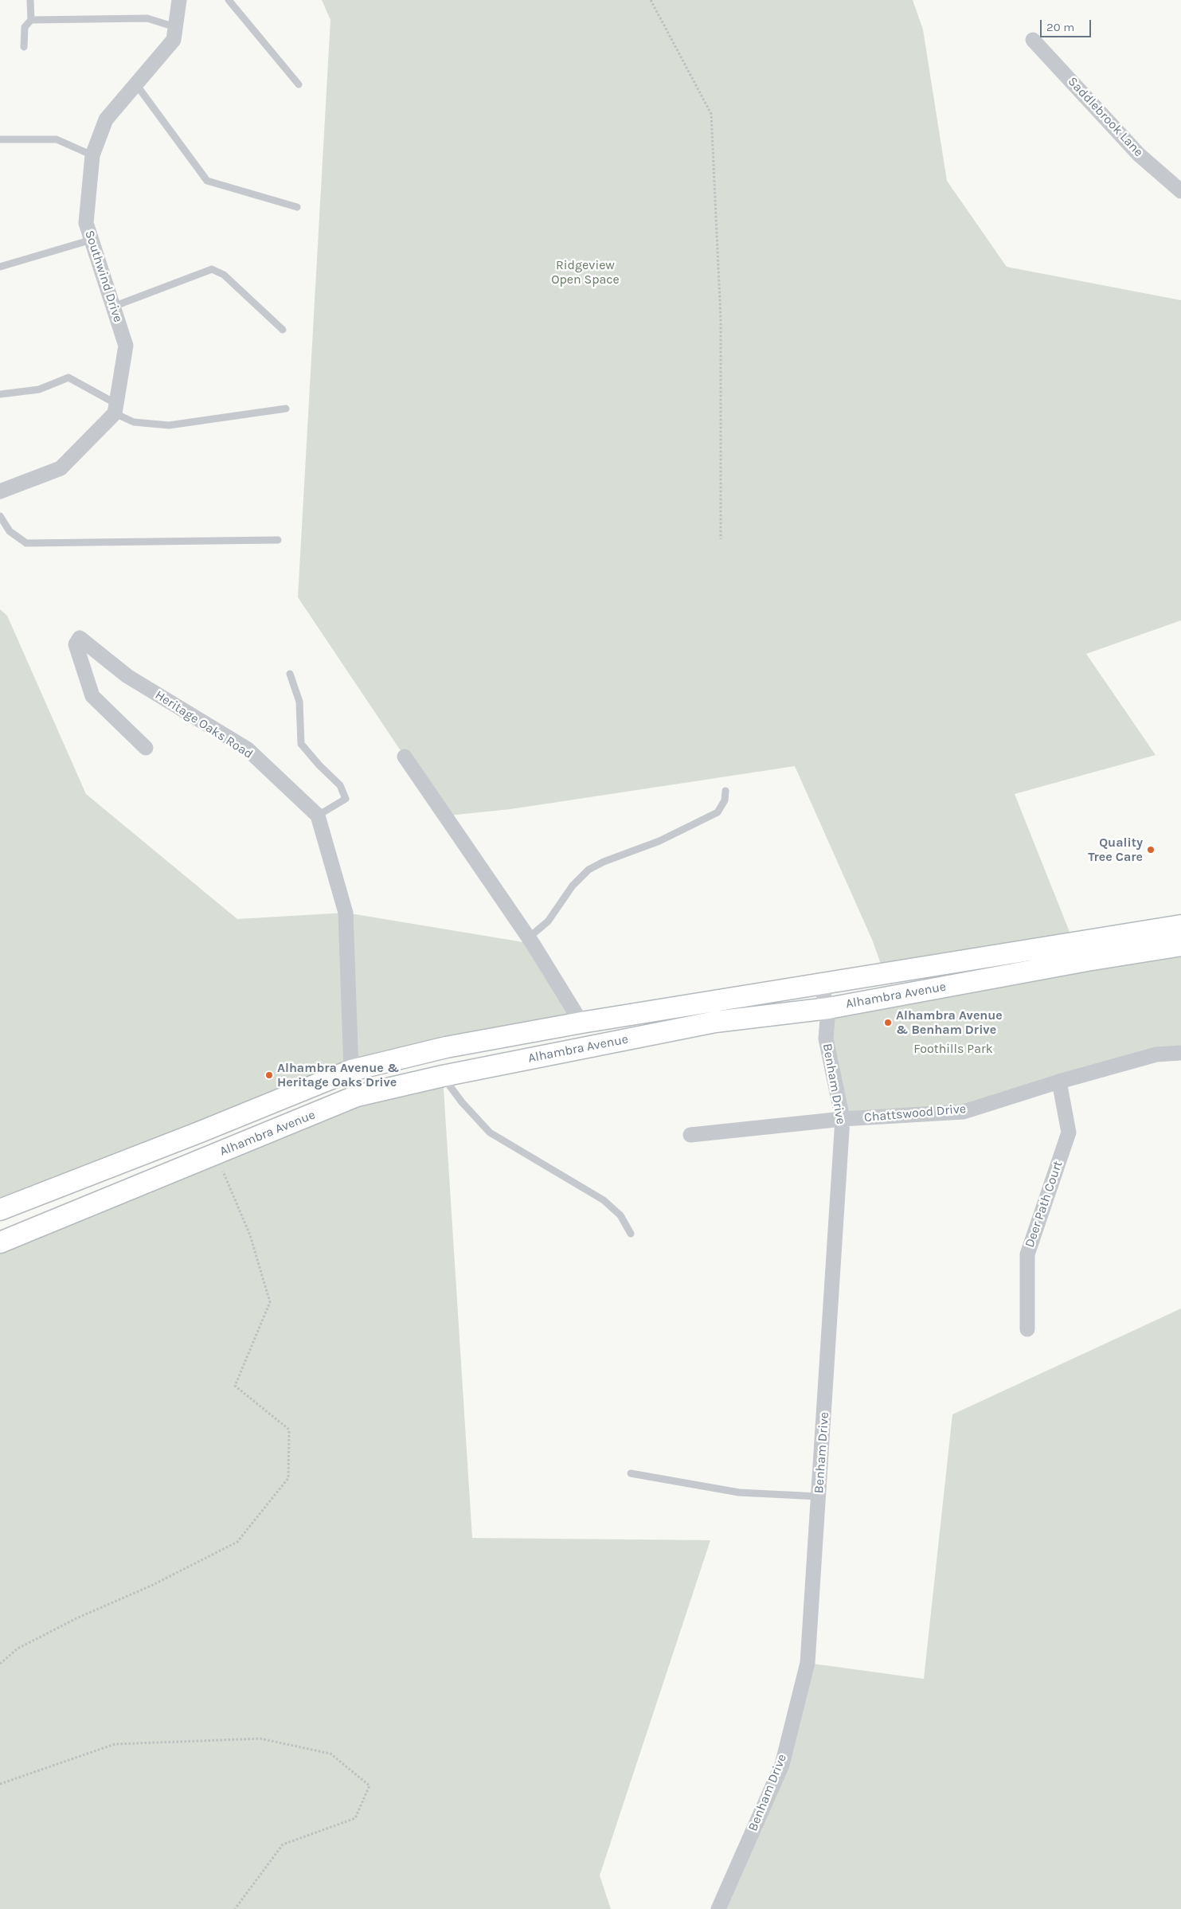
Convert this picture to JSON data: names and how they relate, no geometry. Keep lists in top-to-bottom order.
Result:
{
  "streets": {
    "main road": ["Alhambra Avenue"],
    "street": [
      "Saddlebrook Lane",
      "Southwind Drive",
      "Heritage Oaks Road",
      "Benham Drive",
      "Chattswood Drive",
      "Deer Path Court"
    ]
  },
  "crossings": [
    ["Alhambra Avenue", "Benham Drive"],
    ["Benham Drive", "Chattswood Drive"],
    ["Chattswood Drive", "Deer Path Court"]
  ],
  "parks": ["Ridgeview Open Space", "Foothills Park"],
  "places": ["Quality Tree Care", "Alhambra Avenue & Benham Drive", "Alhambra Avenue & Heritage Oaks Drive"],
  "scale_bar": "20 m"
}
